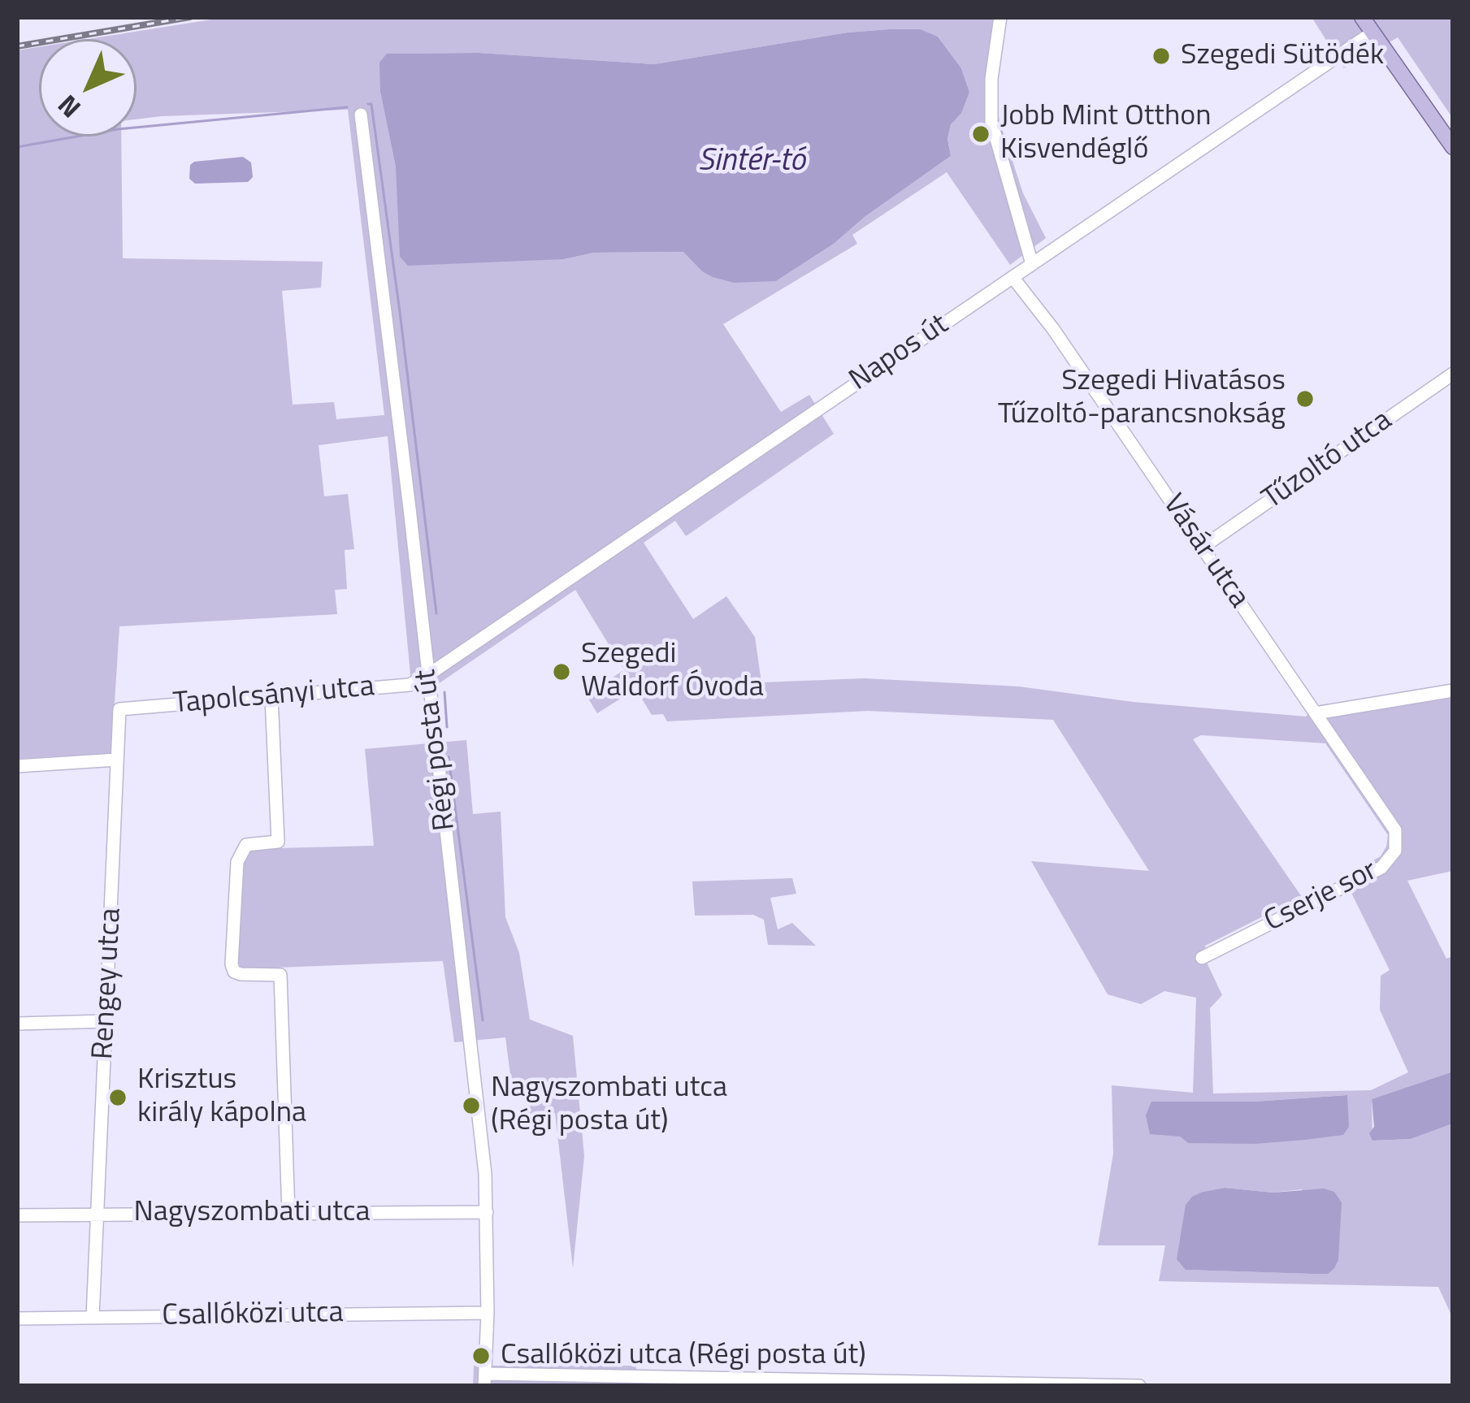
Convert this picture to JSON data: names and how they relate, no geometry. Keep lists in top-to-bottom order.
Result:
{
  "streets": {
    "street": [
      "Napos út",
      "Tűzoltó utca",
      "Vásár utca",
      "Tapolcsányi utca",
      "Régi posta út",
      "Cserje sor",
      "Rengey utca",
      "Nagyszombati utca",
      "Csallóközi utca"
    ]
  },
  "crossings": [
    ["Napos út", "Vásár utca"],
    ["Napos út", "Tapolcsányi utca"],
    ["Napos út", "Régi posta út"],
    ["Tűzoltó utca", "Vásár utca"],
    ["Vásár utca", "Cserje sor"],
    ["Tapolcsányi utca", "Régi posta út"],
    ["Tapolcsányi utca", "Rengey utca"],
    ["Régi posta út", "Nagyszombati utca"],
    ["Régi posta út", "Csallóközi utca"],
    ["Rengey utca", "Nagyszombati utca"],
    ["Rengey utca", "Csallóközi utca"]
  ],
  "water": ["Sintér-tó"],
  "places": [
    "Szegedi Sütödék",
    "Jobb Mint Otthon Kisvendéglő",
    "Szegedi Hivatásos Tűzoltó-parancsnokság",
    "Szegedi Waldorf Óvoda",
    "Krisztus király kápolna",
    "Nagyszombati utca (Régi posta út)",
    "Csallóközi utca (Régi posta út)"
  ],
  "north": "bottom left"
}
